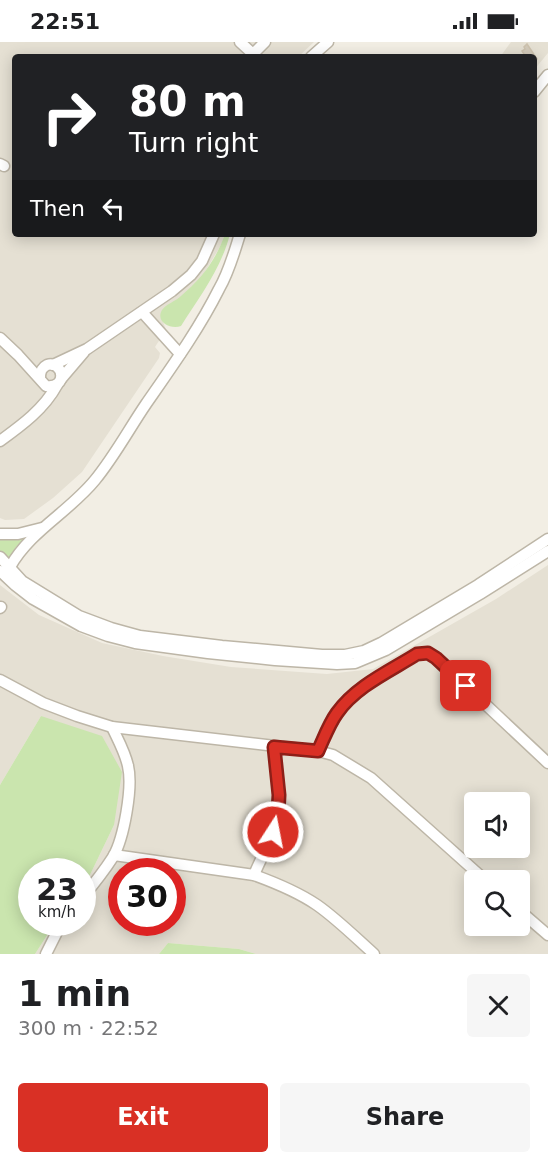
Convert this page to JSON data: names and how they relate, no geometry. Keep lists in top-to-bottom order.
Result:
{
  "page": {
    "status": "22:51",
    "turn": ["80 m", "Turn right"],
    "then": "Then",
    "speed": "23 km/h",
    "limit": "30",
    "heading": ["1 min", "300 m · 22:52"],
    "buttons": ["Exit", "Share"]
  }
}
